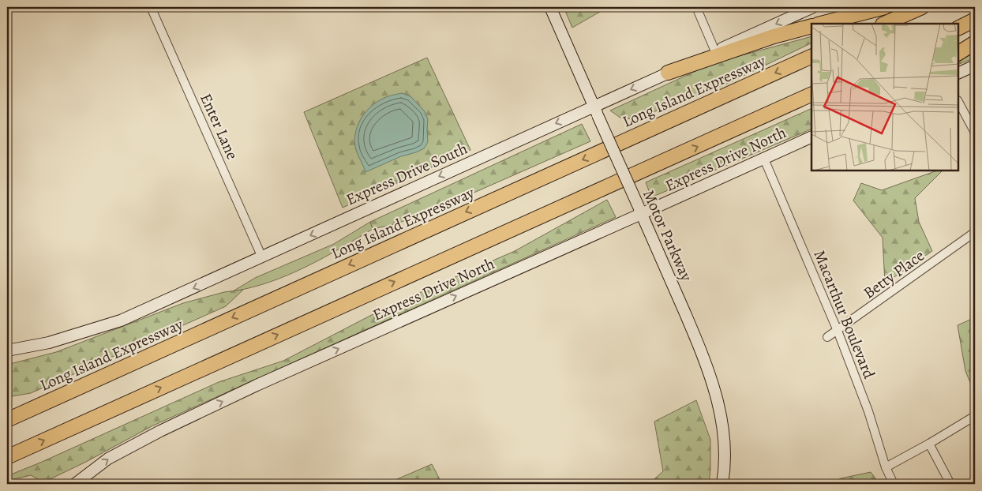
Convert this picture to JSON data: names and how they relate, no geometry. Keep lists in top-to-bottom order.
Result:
{
  "streets": {
    "highway": ["Long Island Expressway"],
    "main road": ["Express Drive North", "Express Drive South", "Motor Parkway"],
    "street": ["Enter Lane", "Betty Place", "Macarthur Boulevard"]
  },
  "crossings": [
    ["Enter Lane", "Express Drive South"],
    ["Express Drive North", "Motor Parkway"],
    ["Express Drive North", "Macarthur Boulevard"],
    ["Express Drive South", "Motor Parkway"],
    ["Betty Place", "Macarthur Boulevard"]
  ],
  "one_way": ["Express Drive North", "Express Drive South"]
}
